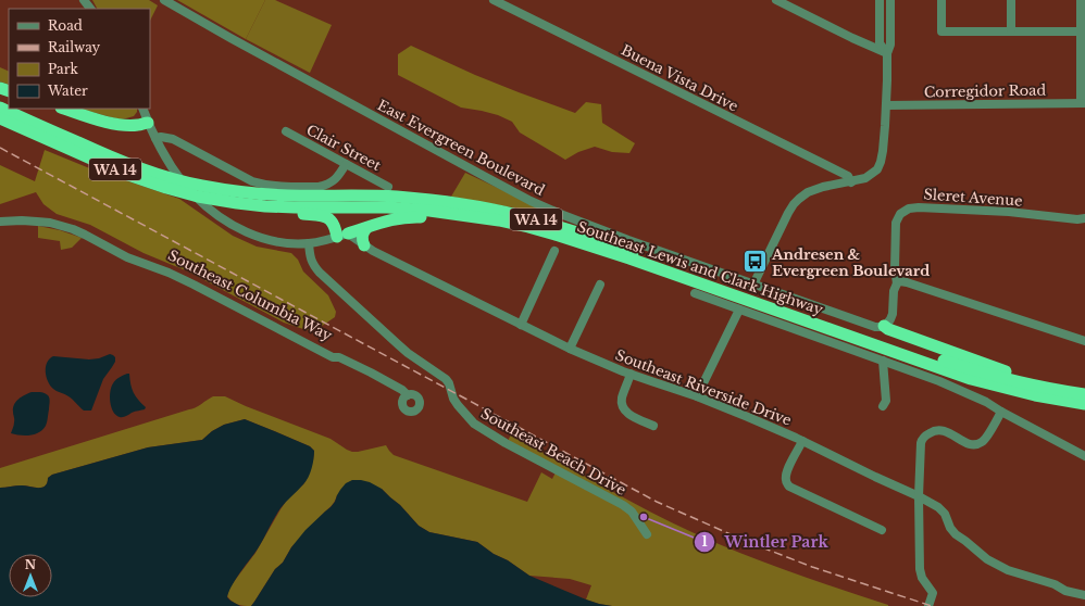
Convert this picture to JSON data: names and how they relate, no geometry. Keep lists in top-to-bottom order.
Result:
{
  "streets": {
    "highway": ["WA 14", "Southeast Lewis and Clark Highway"],
    "street": [
      "Buena Vista Drive",
      "Corregidor Road",
      "Clair Street",
      "East Evergreen Boulevard",
      "Sleret Avenue",
      "Southeast Columbia Way",
      "Southeast Riverside Drive",
      "Southeast Beach Drive"
    ]
  },
  "crossings": [
    ["East Evergreen Boulevard", "Sleret Avenue"]
  ],
  "places": {
    "bus stop": ["Andresen & Evergreen Boulevard"],
    "other": ["Wintler Park"]
  },
  "legend": [
    "Road",
    "Railway",
    "Park",
    "Water"
  ],
  "north": "top"
}
